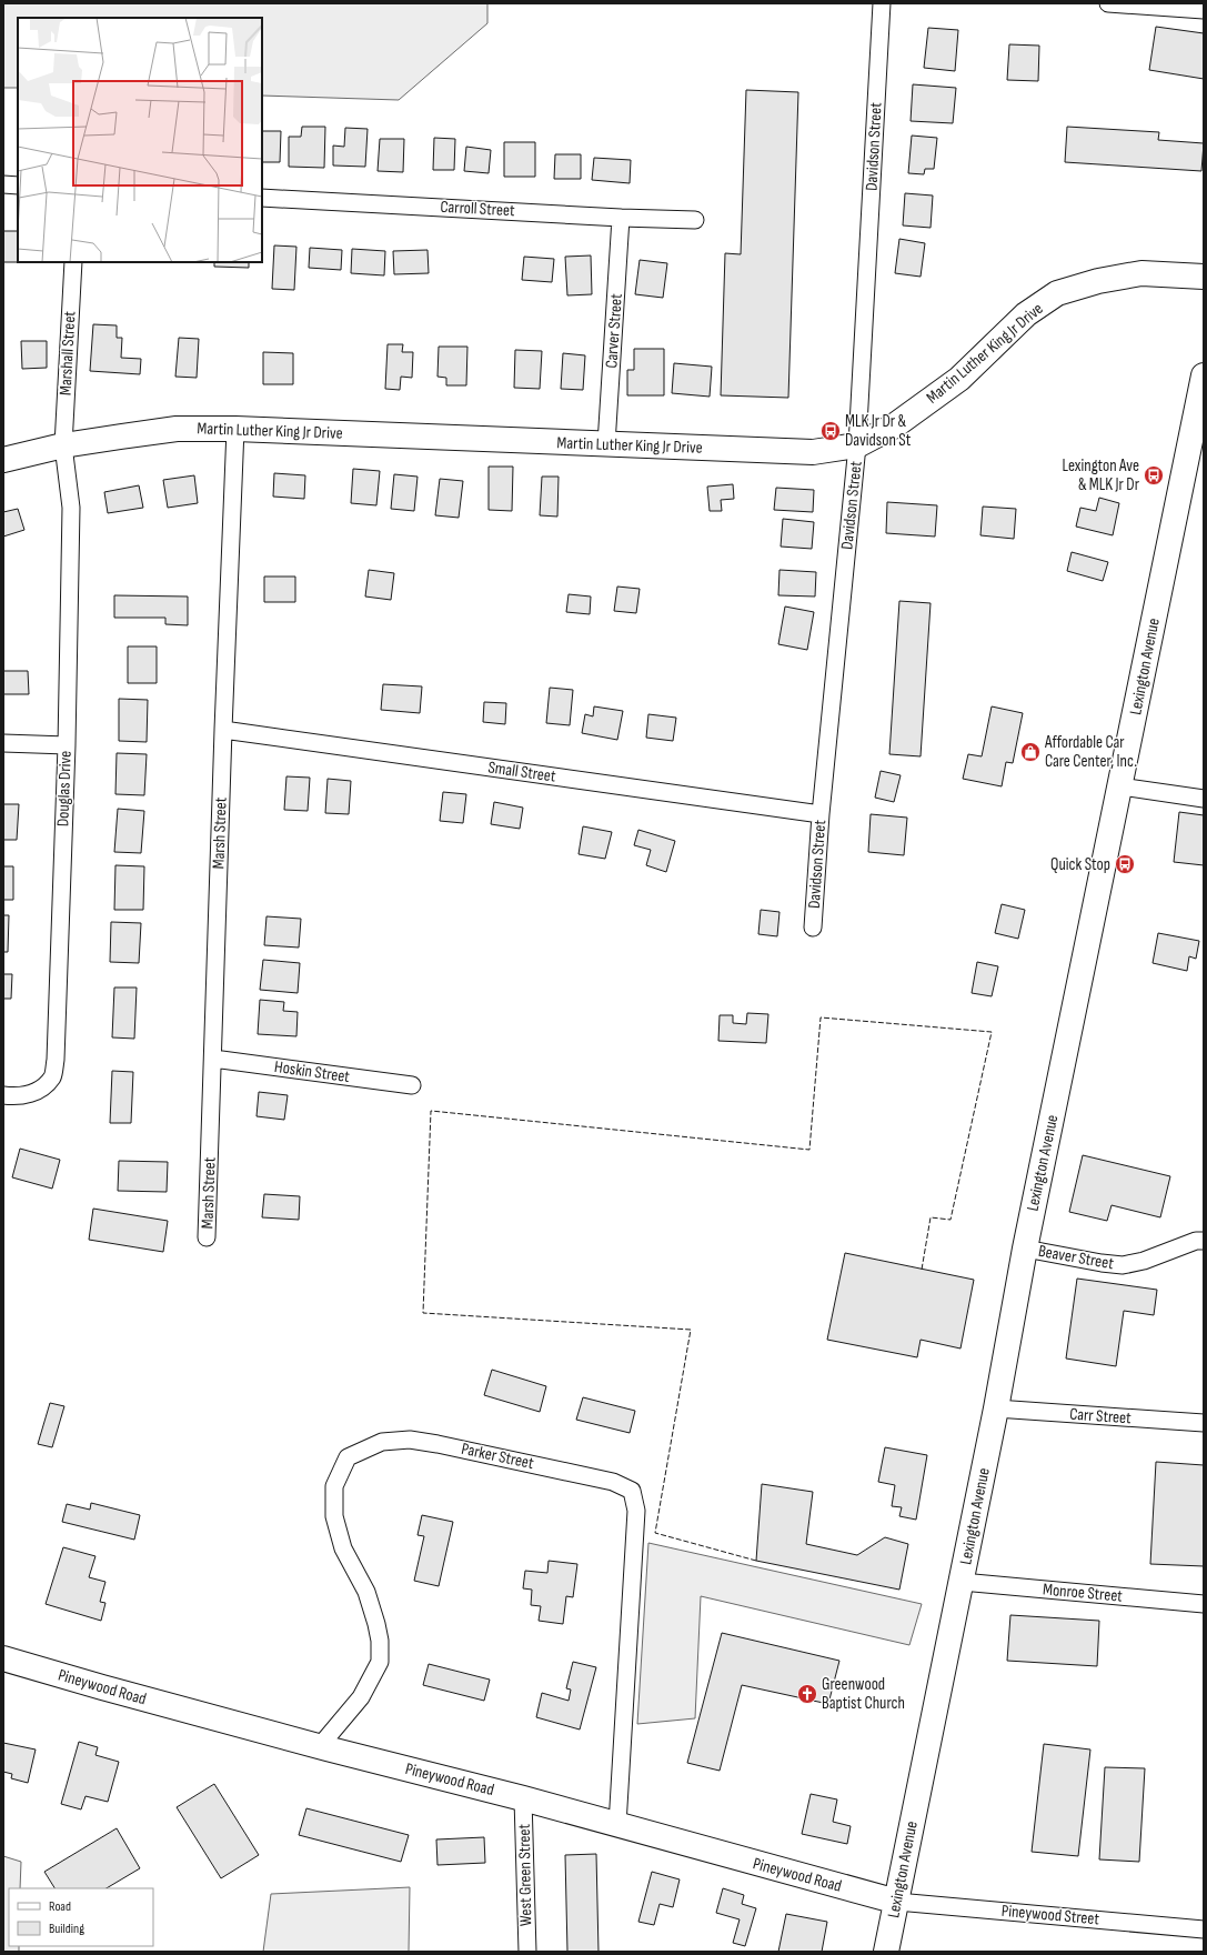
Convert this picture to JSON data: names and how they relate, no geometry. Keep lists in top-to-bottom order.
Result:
{
  "streets": {
    "street": [
      "Davidson Street",
      "Carroll Street",
      "Carver Street",
      "Marshall Street",
      "Martin Luther King Jr Drive",
      "Lexington Avenue",
      "Small Street",
      "Douglas Drive",
      "Marsh Street",
      "Hoskin Street",
      "Beaver Street",
      "Carr Street",
      "Parker Street",
      "Monroe Street",
      "Pineywood Road",
      "West Green Street",
      "Pineywood Street"
    ]
  },
  "crossings": [
    ["Davidson Street", "Martin Luther King Jr Drive"],
    ["Davidson Street", "Small Street"],
    ["Carroll Street", "Carver Street"],
    ["Carver Street", "Martin Luther King Jr Drive"],
    ["Marshall Street", "Martin Luther King Jr Drive"],
    ["Marshall Street", "Douglas Drive"],
    ["Martin Luther King Jr Drive", "Douglas Drive"],
    ["Martin Luther King Jr Drive", "Marsh Street"],
    ["Lexington Avenue", "Beaver Street"],
    ["Lexington Avenue", "Carr Street"],
    ["Lexington Avenue", "Monroe Street"],
    ["Lexington Avenue", "Pineywood Road"],
    ["Lexington Avenue", "Pineywood Street"],
    ["Small Street", "Marsh Street"],
    ["Marsh Street", "Hoskin Street"],
    ["Parker Street", "Pineywood Road"],
    ["Pineywood Road", "West Green Street"],
    ["Pineywood Road", "Pineywood Street"]
  ],
  "places": {
    "bus stop": ["MLK Jr Dr & Davidson St", "Lexington Ave & MLK Jr Dr", "Quick Stop"],
    "shop": ["Affordable Car Care Center, Inc."],
    "church": ["Greenwood Baptist Church"]
  },
  "legend": ["Road", "Building"]
}
